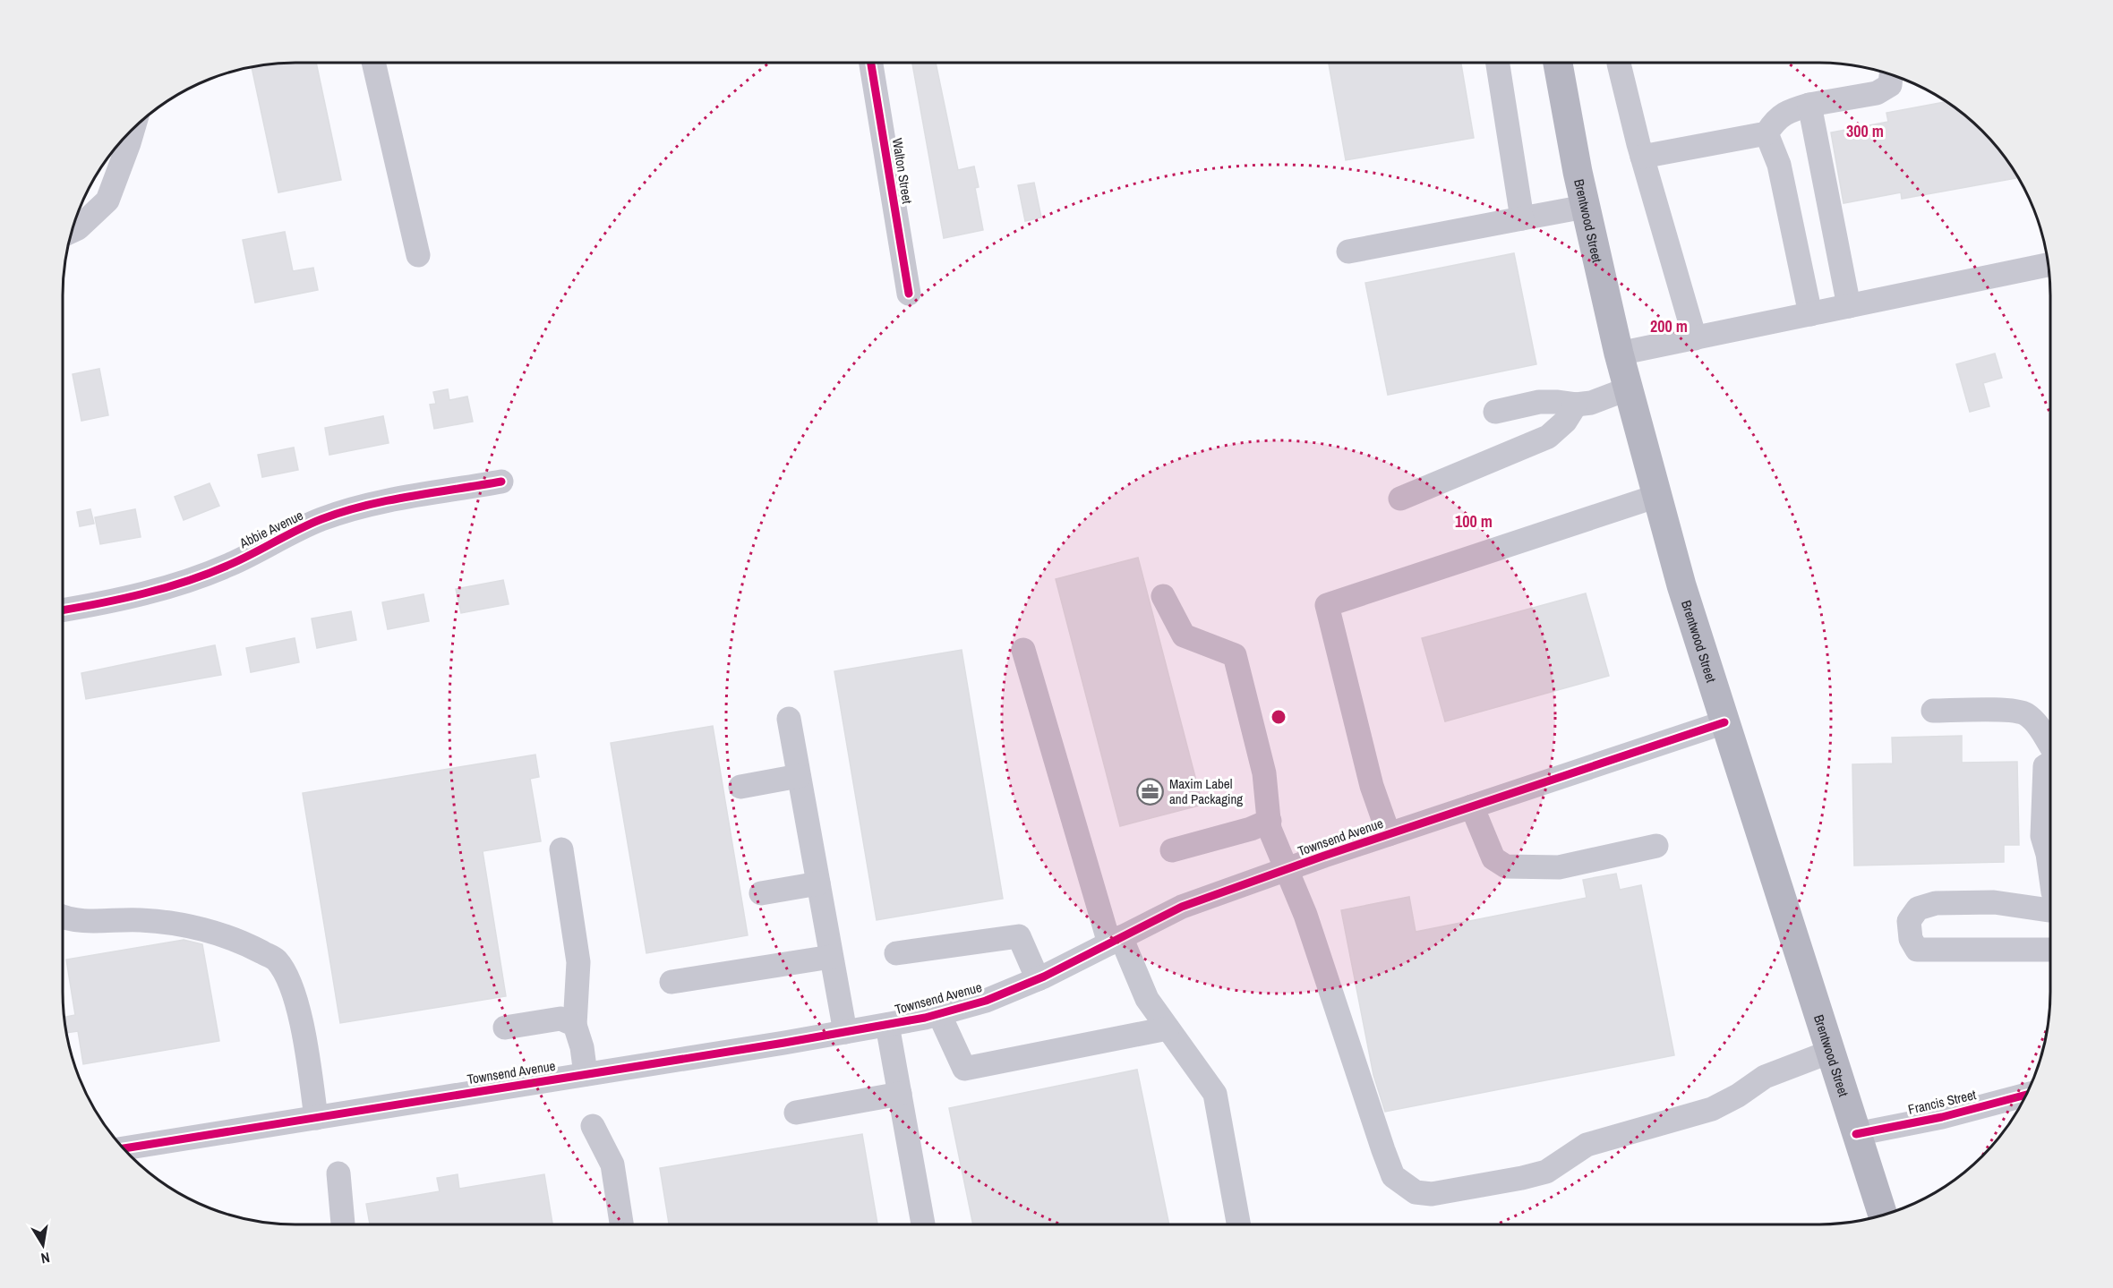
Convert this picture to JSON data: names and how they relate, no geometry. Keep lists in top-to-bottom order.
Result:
{
  "streets": {
    "main road": ["Brentwood Street"],
    "street": [
      "Walton Street",
      "Abbie Avenue",
      "Townsend Avenue",
      "Francis Street"
    ]
  },
  "crossings": [
    ["Brentwood Street", "Townsend Avenue"],
    ["Brentwood Street", "Francis Street"]
  ],
  "places": {
    "office": ["Maxim Label and Packaging"]
  },
  "north": "bottom",
  "rings": ["300 m", "200 m", "100 m"]
}
